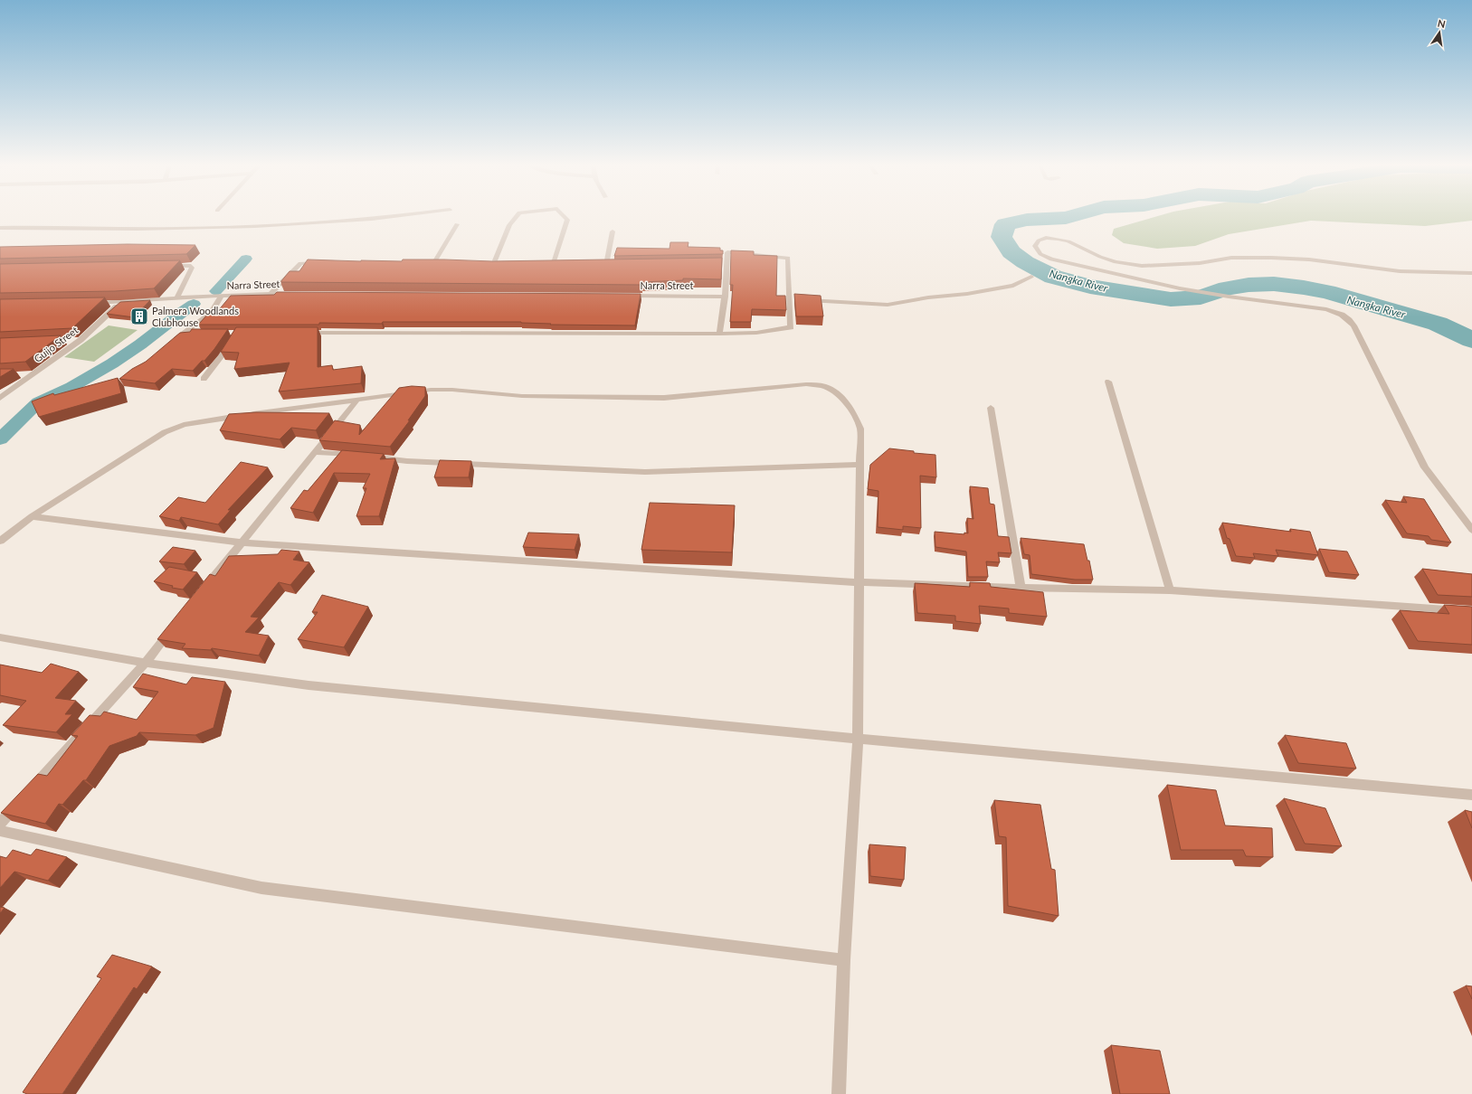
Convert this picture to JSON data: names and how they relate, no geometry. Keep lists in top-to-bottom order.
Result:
{
  "streets": {
    "street": ["Narra Street", "Guijo Street"]
  },
  "crossings": [
    ["Narra Street", "Guijo Street"]
  ],
  "water": ["Nangka River"],
  "places": {
    "building": ["Palmera Woodlands Clubhouse"]
  },
  "north": "top"
}
